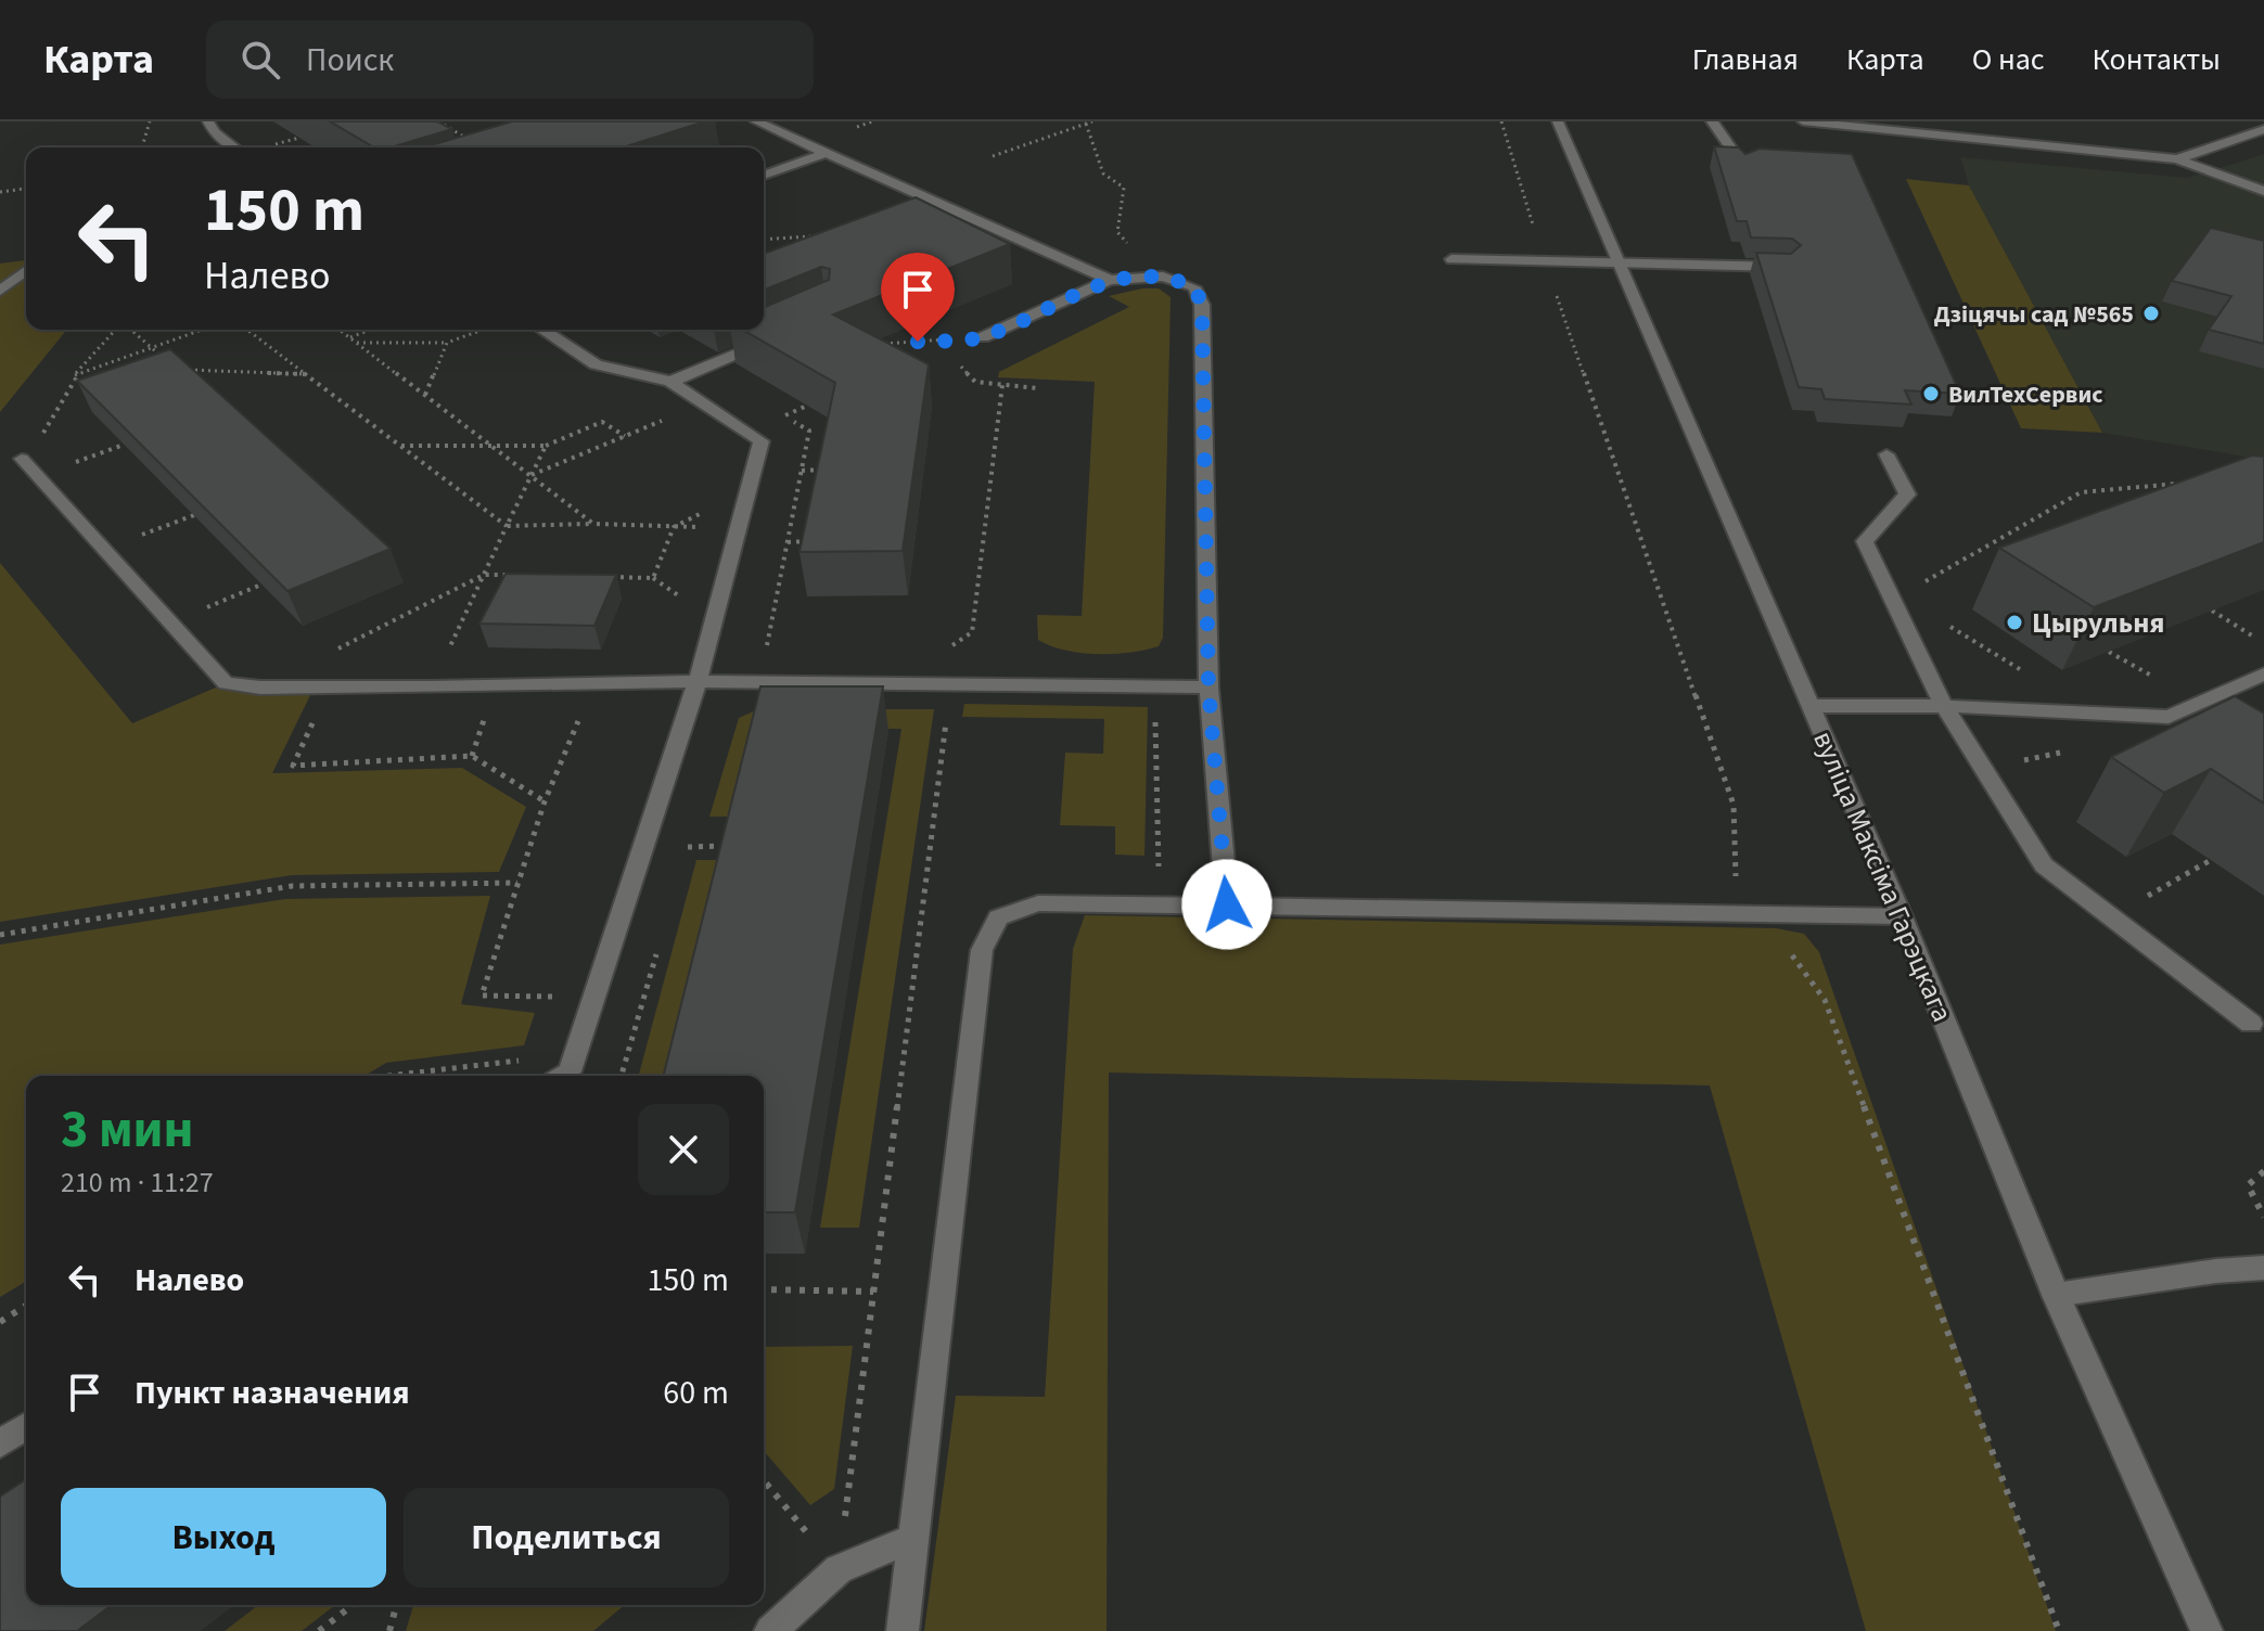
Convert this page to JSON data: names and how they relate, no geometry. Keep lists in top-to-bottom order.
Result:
{
  "streets": {
    "main road": ["вуліца Максіма Гарэцкага"]
  },
  "places": ["Дзіцячы сад №565", "ВилТехСервис", "Цырульня"],
  "page": {
    "header": "Карта",
    "search": "Поиск",
    "nav": [
      "Главная",
      "Карта",
      "О нас",
      "Контакты"
    ],
    "turn": ["150 m", "Налево"],
    "heading": ["3 мин", "210 m · 11:27"],
    "list": [
      {
        "name": "Налево",
        "value": "150 m"
      },
      {
        "name": "Пункт назначения",
        "value": "60 m"
      }
    ],
    "buttons": ["Выход", "Поделиться"]
  }
}
